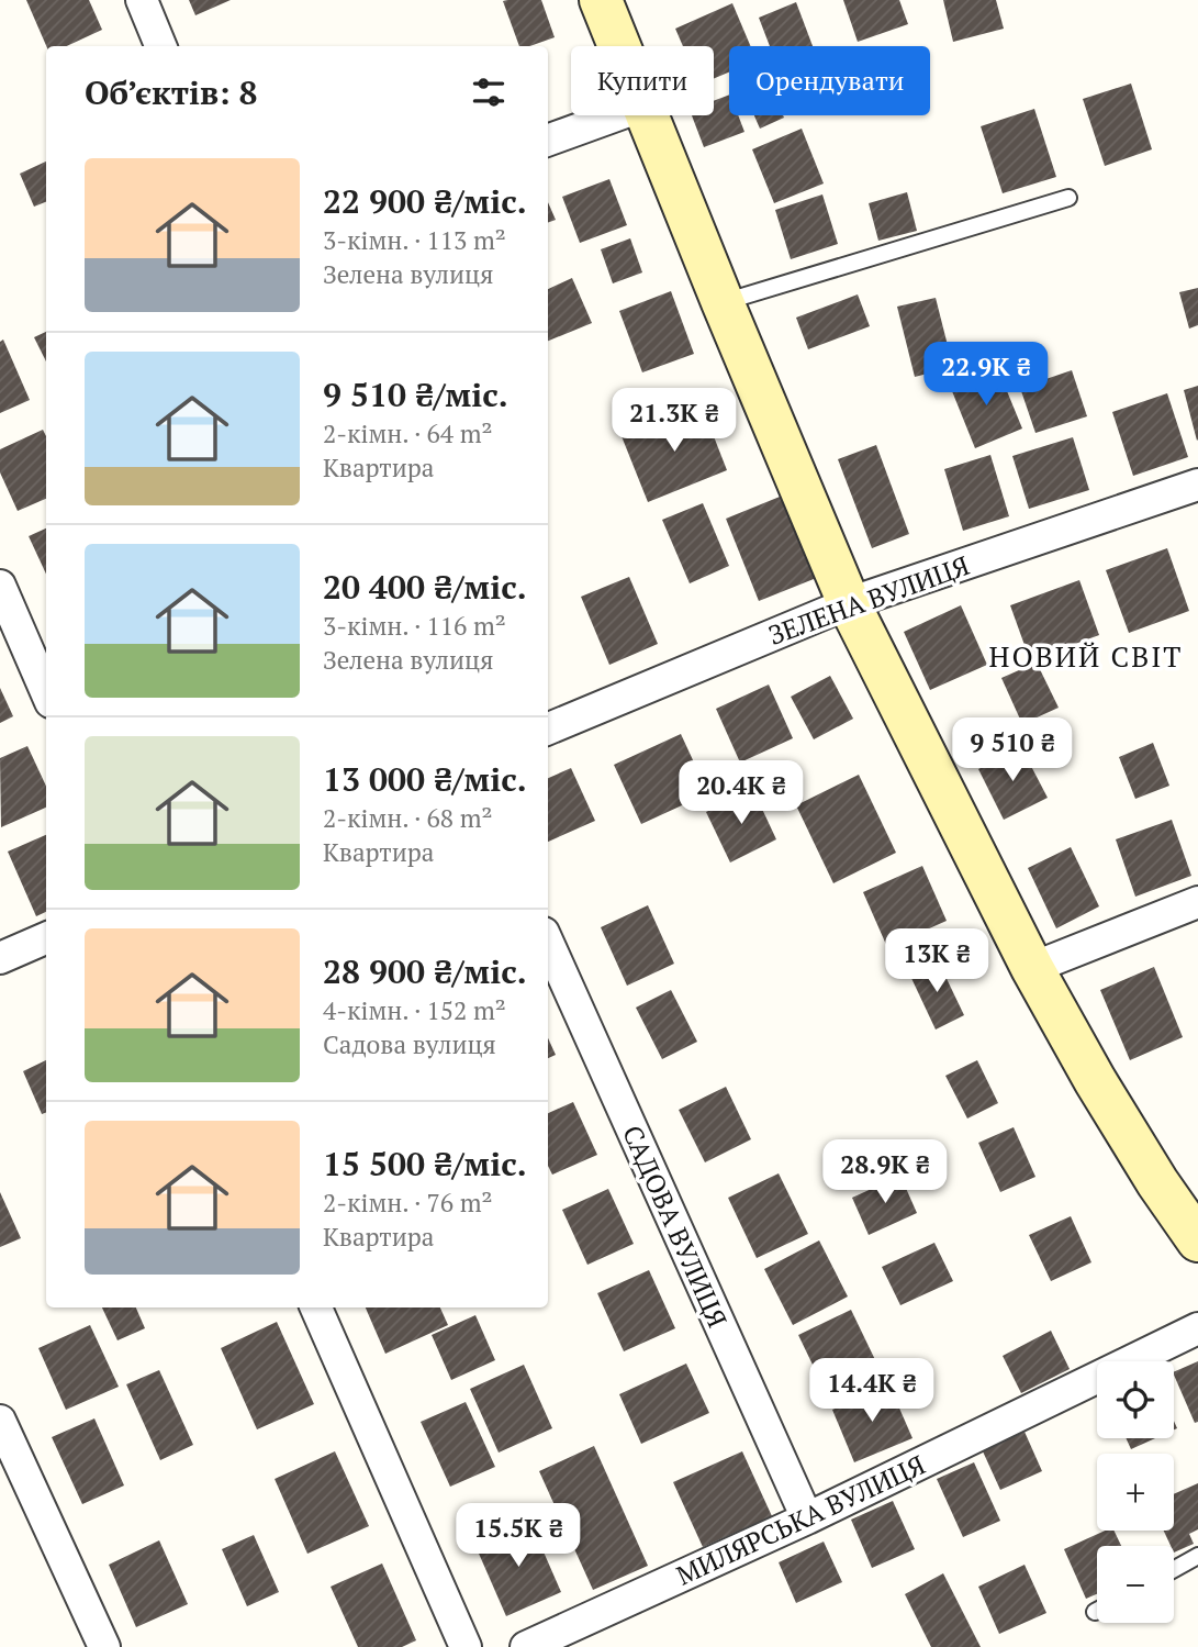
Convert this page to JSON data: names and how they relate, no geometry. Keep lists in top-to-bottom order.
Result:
{
  "streets": {
    "street": ["ЗЕЛЕНА ВУЛИЦЯ", "САДОВА ВУЛИЦЯ", "МИЛЯРСЬКА ВУЛИЦЯ"]
  },
  "crossings": [
    ["САДОВА ВУЛИЦЯ", "МИЛЯРСЬКА ВУЛИЦЯ"]
  ],
  "districts": ["НОВИЙ СВІТ"],
  "page": {
    "chip": ["Купити", "Орендувати"],
    "heading": "Об’єктів: 8",
    "list": [
      {
        "name": "22 900 ₴/міс.",
        "note": "3-кімн. · 113 m² · Зелена вулиця"
      },
      {
        "name": "9 510 ₴/міс.",
        "note": "2-кімн. · 64 m² · Квартира"
      },
      {
        "name": "20 400 ₴/міс.",
        "note": "3-кімн. · 116 m² · Зелена вулиця"
      },
      {
        "name": "13 000 ₴/міс.",
        "note": "2-кімн. · 68 m² · Квартира"
      },
      {
        "name": "28 900 ₴/міс.",
        "note": "4-кімн. · 152 m² · Садова вулиця"
      },
      {
        "name": "15 500 ₴/міс.",
        "note": "2-кімн. · 76 m² · Квартира"
      }
    ],
    "price": [
      "22.9K ₴",
      "21.3K ₴",
      "9 510 ₴",
      "20.4K ₴",
      "13K ₴",
      "28.9K ₴",
      "14.4K ₴",
      "15.5K ₴"
    ],
    "map_buttons": ["+", "−"]
  }
}
